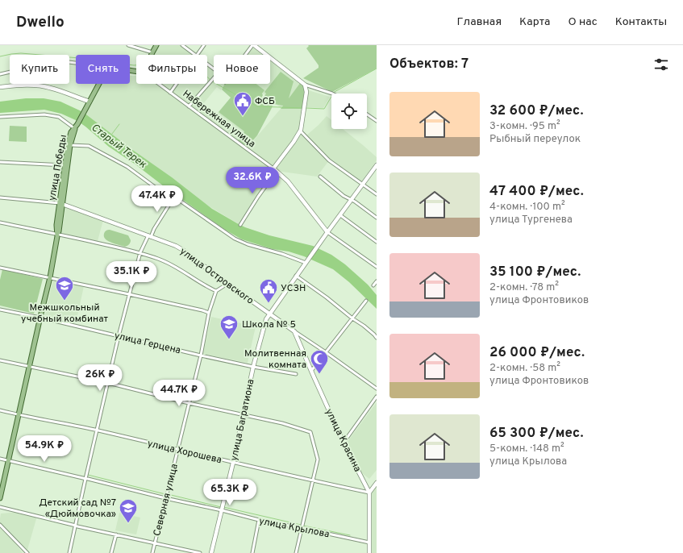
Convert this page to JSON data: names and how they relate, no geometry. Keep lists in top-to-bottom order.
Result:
{
  "streets": {
    "main road": ["улица Победы"],
    "street": [
      "Набережная улица",
      "улица Островского",
      "улица Герцена",
      "улица Багратиона",
      "улица Красина",
      "улица Хорошева",
      "Северная улица",
      "улица Крылова"
    ]
  },
  "crossings": [
    ["Набережная улица", "улица Багратиона"],
    ["улица Победы", "улица Островского"],
    ["улица Победы", "улица Герцена"],
    ["улица Победы", "улица Хорошева"],
    ["улица Победы", "улица Крылова"],
    ["улица Островского", "улица Багратиона"],
    ["улица Островского", "улица Красина"],
    ["улица Островского", "Северная улица"],
    ["улица Герцена", "улица Багратиона"],
    ["улица Герцена", "Северная улица"],
    ["улица Багратиона", "улица Хорошева"],
    ["улица Багратиона", "улица Крылова"],
    ["улица Красина", "улица Хорошева"],
    ["улица Красина", "улица Крылова"],
    ["улица Хорошева", "Северная улица"],
    ["Северная улица", "улица Крылова"]
  ],
  "water": ["Старый Терек"],
  "places": {
    "public building": ["ФСБ", "УСЗН"],
    "school or university": ["Межшкольный учебный комбинат", "Школа № 5", "Детский сад №7 «Дюймовочка»"],
    "mosque": ["Молитвенная комната"]
  },
  "page": {
    "header": "Dwello",
    "nav": [
      "Главная",
      "Карта",
      "О нас",
      "Контакты"
    ],
    "heading": "Объектов: 7",
    "chip": [
      "Купить",
      "Снять",
      "Фильтры",
      "Новое"
    ],
    "list": [
      {
        "name": "32 600 ₽/мес.",
        "note": "3-комн. · 95 m² · Рыбный переулок"
      },
      {
        "name": "47 400 ₽/мес.",
        "note": "4-комн. · 100 m² · улица Тургенева"
      },
      {
        "name": "35 100 ₽/мес.",
        "note": "2-комн. · 78 m² · улица Фронтовиков"
      },
      {
        "name": "26 000 ₽/мес.",
        "note": "2-комн. · 58 m² · улица Фронтовиков"
      },
      {
        "name": "65 300 ₽/мес.",
        "note": "5-комн. · 148 m² · улица Крылова"
      }
    ],
    "price": [
      "32.6K ₽",
      "47.4K ₽",
      "35.1K ₽",
      "26K ₽",
      "44.7K ₽",
      "54.9K ₽",
      "65.3K ₽"
    ]
  }
}
